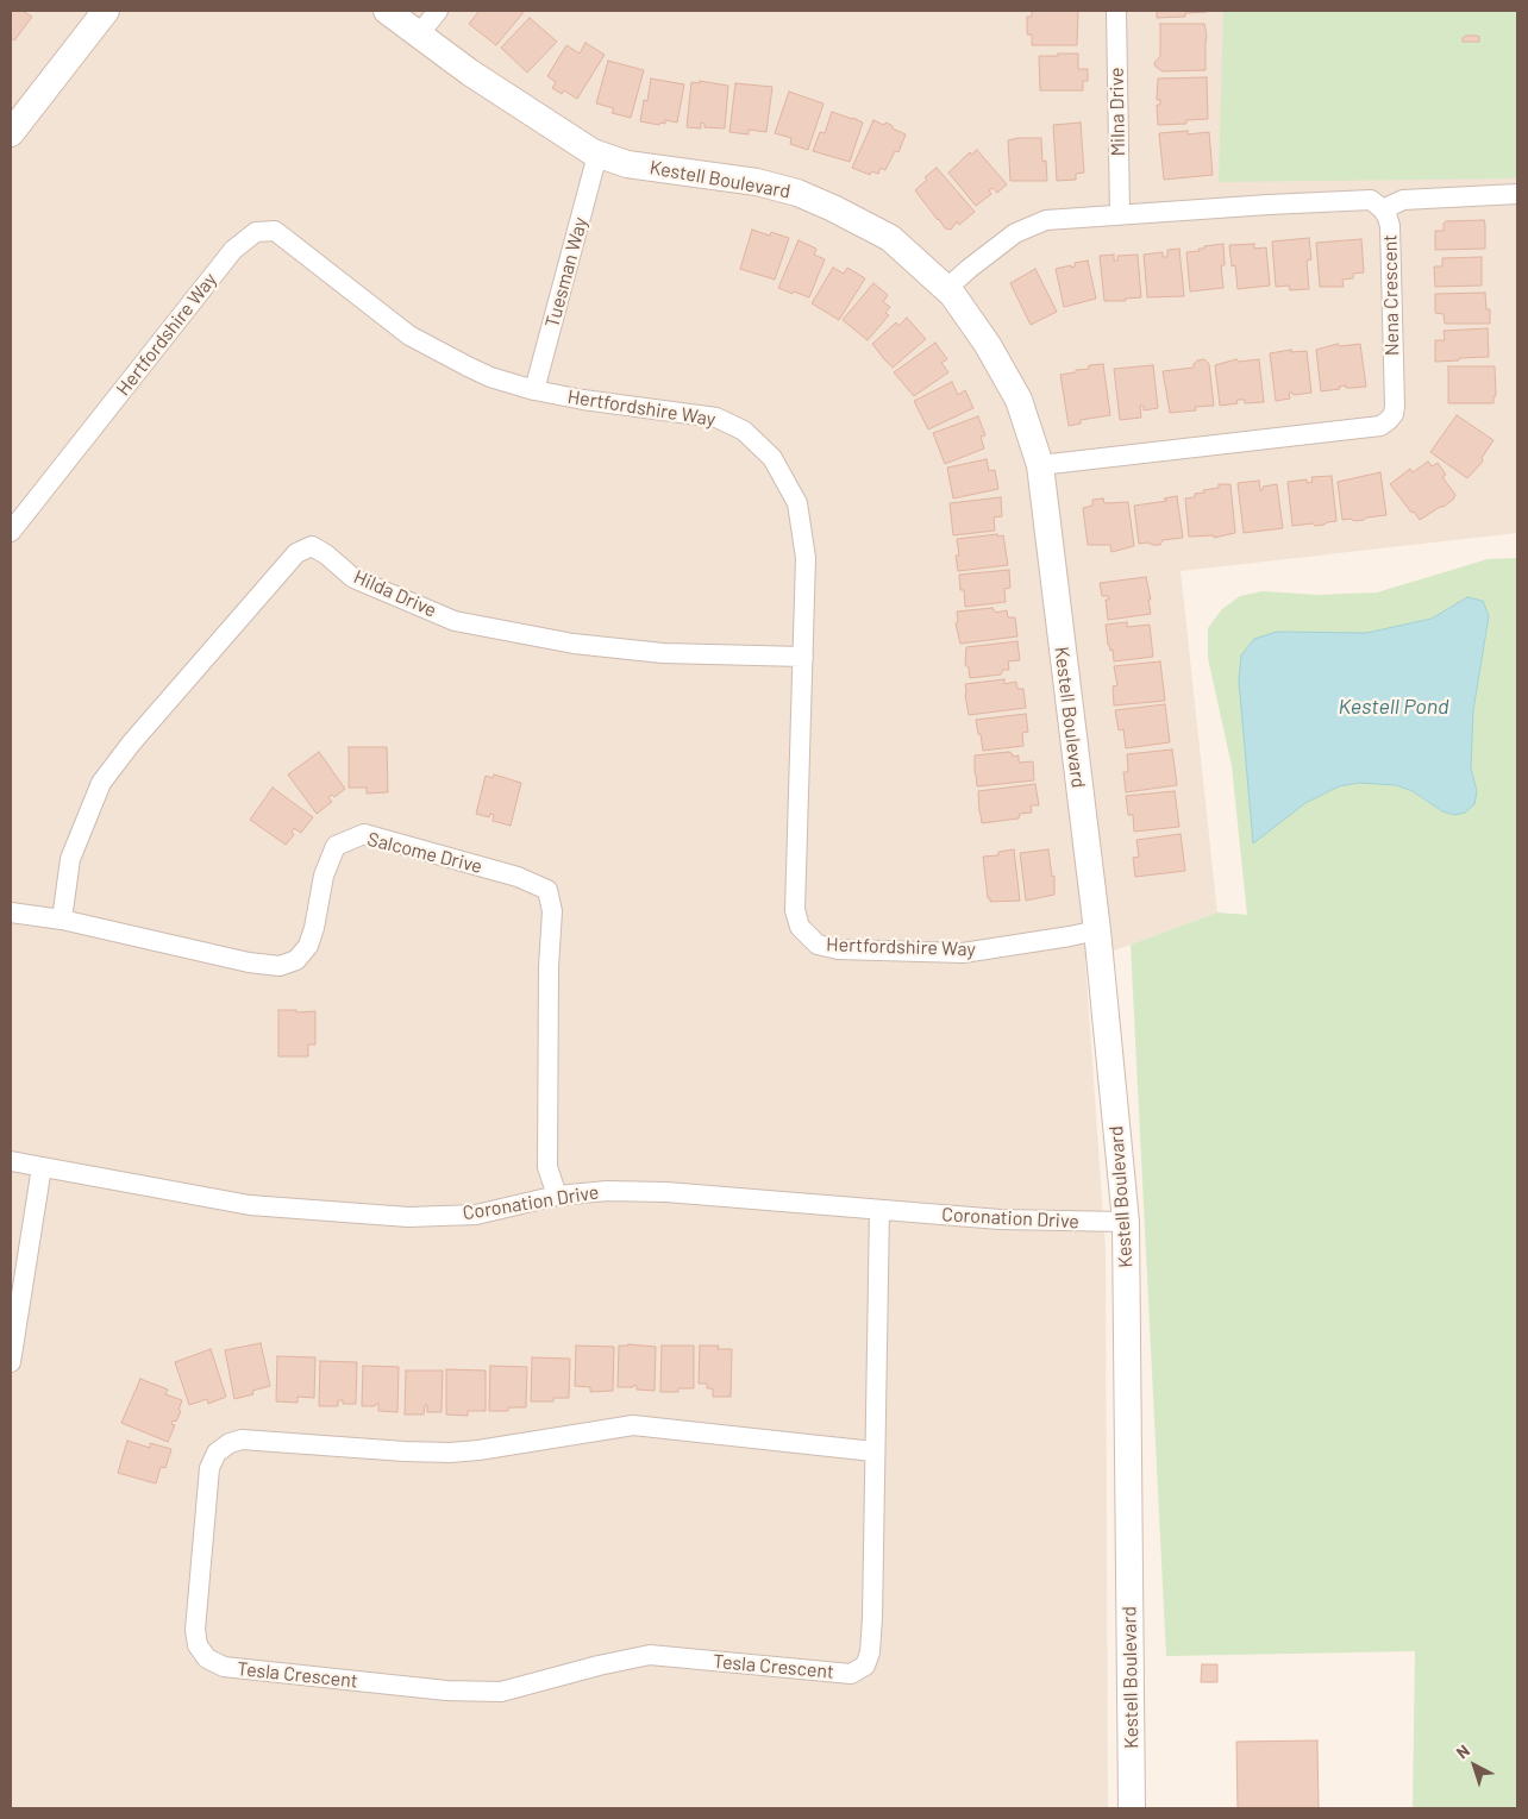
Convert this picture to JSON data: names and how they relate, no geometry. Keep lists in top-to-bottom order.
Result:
{
  "streets": {
    "street": [
      "Milna Drive",
      "Kestell Boulevard",
      "Tuesman Way",
      "Nena Crescent",
      "Hertfordshire Way",
      "Hilda Drive",
      "Salcome Drive",
      "Coronation Drive",
      "Tesla Crescent"
    ]
  },
  "crossings": [
    ["Milna Drive", "Nena Crescent"],
    ["Kestell Boulevard", "Tuesman Way"],
    ["Kestell Boulevard", "Nena Crescent"],
    ["Kestell Boulevard", "Hertfordshire Way"],
    ["Kestell Boulevard", "Coronation Drive"],
    ["Tuesman Way", "Hertfordshire Way"],
    ["Hertfordshire Way", "Hilda Drive"],
    ["Hilda Drive", "Salcome Drive"],
    ["Salcome Drive", "Coronation Drive"],
    ["Coronation Drive", "Tesla Crescent"]
  ],
  "water": ["Kestell Pond"],
  "north": "top left"
}
